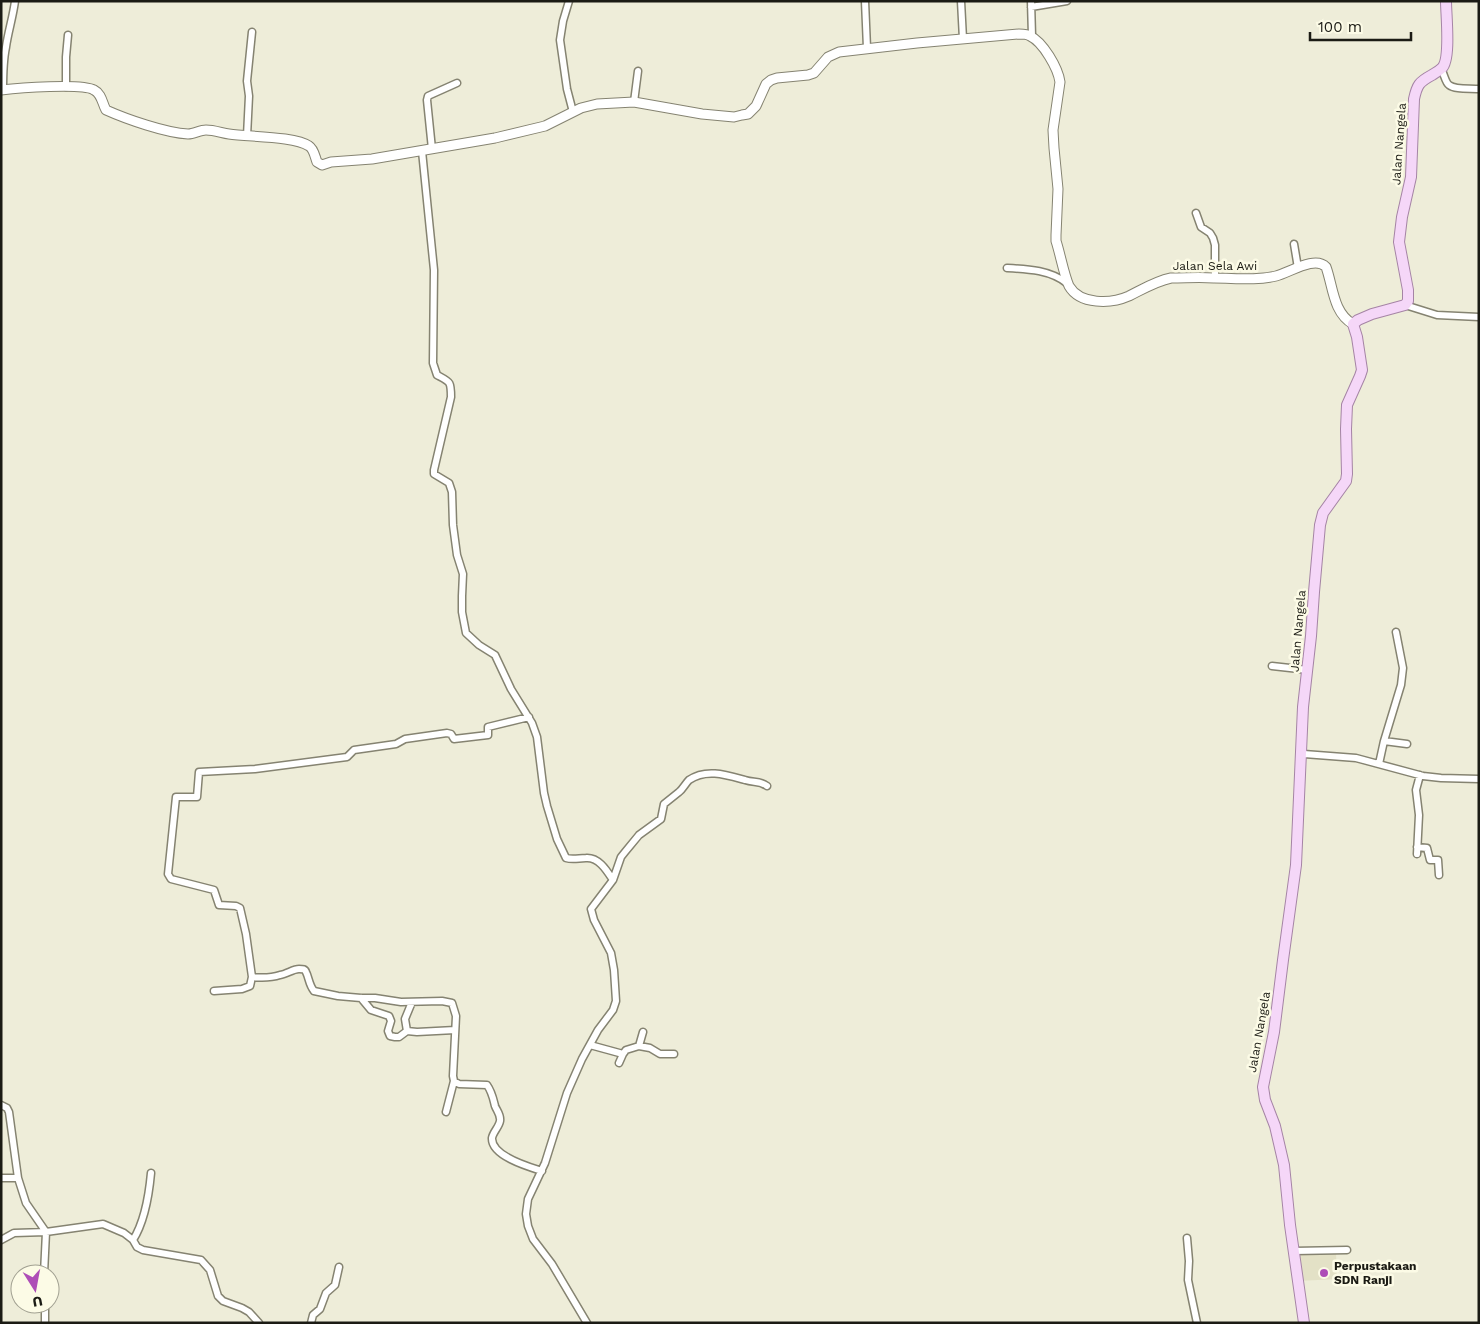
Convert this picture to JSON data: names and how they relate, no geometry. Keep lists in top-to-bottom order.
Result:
{
  "streets": {
    "main road": ["Jalan Nangela"],
    "street": ["Jalan Sela Awi"]
  },
  "crossings": [
    ["Jalan Nangela", "Jalan Sela Awi"]
  ],
  "places": ["Perpustakaan SDN Ranji"],
  "scale_bar": "100 m",
  "north": "bottom"
}
